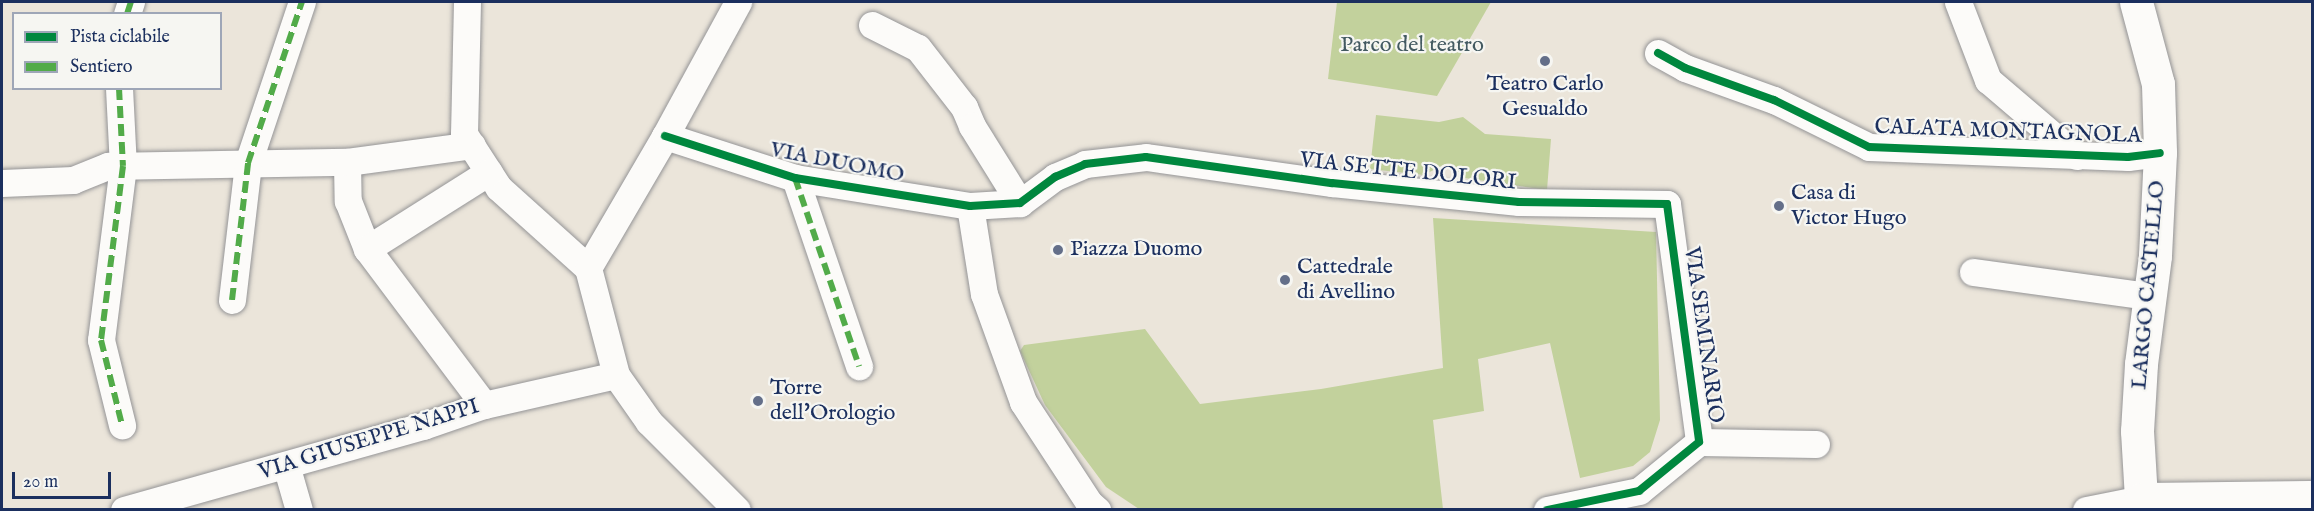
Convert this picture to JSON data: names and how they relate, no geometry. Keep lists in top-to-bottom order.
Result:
{
  "streets": {
    "street": [
      "CALATA MONTAGNOLA",
      "VIA DUOMO",
      "VIA SETTE DOLORI",
      "LARGO CASTELLO",
      "VIA SEMINARIO",
      "VIA GIUSEPPE NAPPI"
    ]
  },
  "crossings": [
    ["CALATA MONTAGNOLA", "LARGO CASTELLO"],
    ["VIA DUOMO", "VIA SETTE DOLORI"],
    ["VIA SETTE DOLORI", "VIA SEMINARIO"]
  ],
  "parks": ["Parco del teatro"],
  "places": [
    "Teatro Carlo Gesualdo",
    "Casa di Victor Hugo",
    "Piazza Duomo",
    "Cattedrale di Avellino",
    "Torre dell'Orologio"
  ],
  "legend": ["Pista ciclabile", "Sentiero"],
  "scale_bar": "20 m"
}
